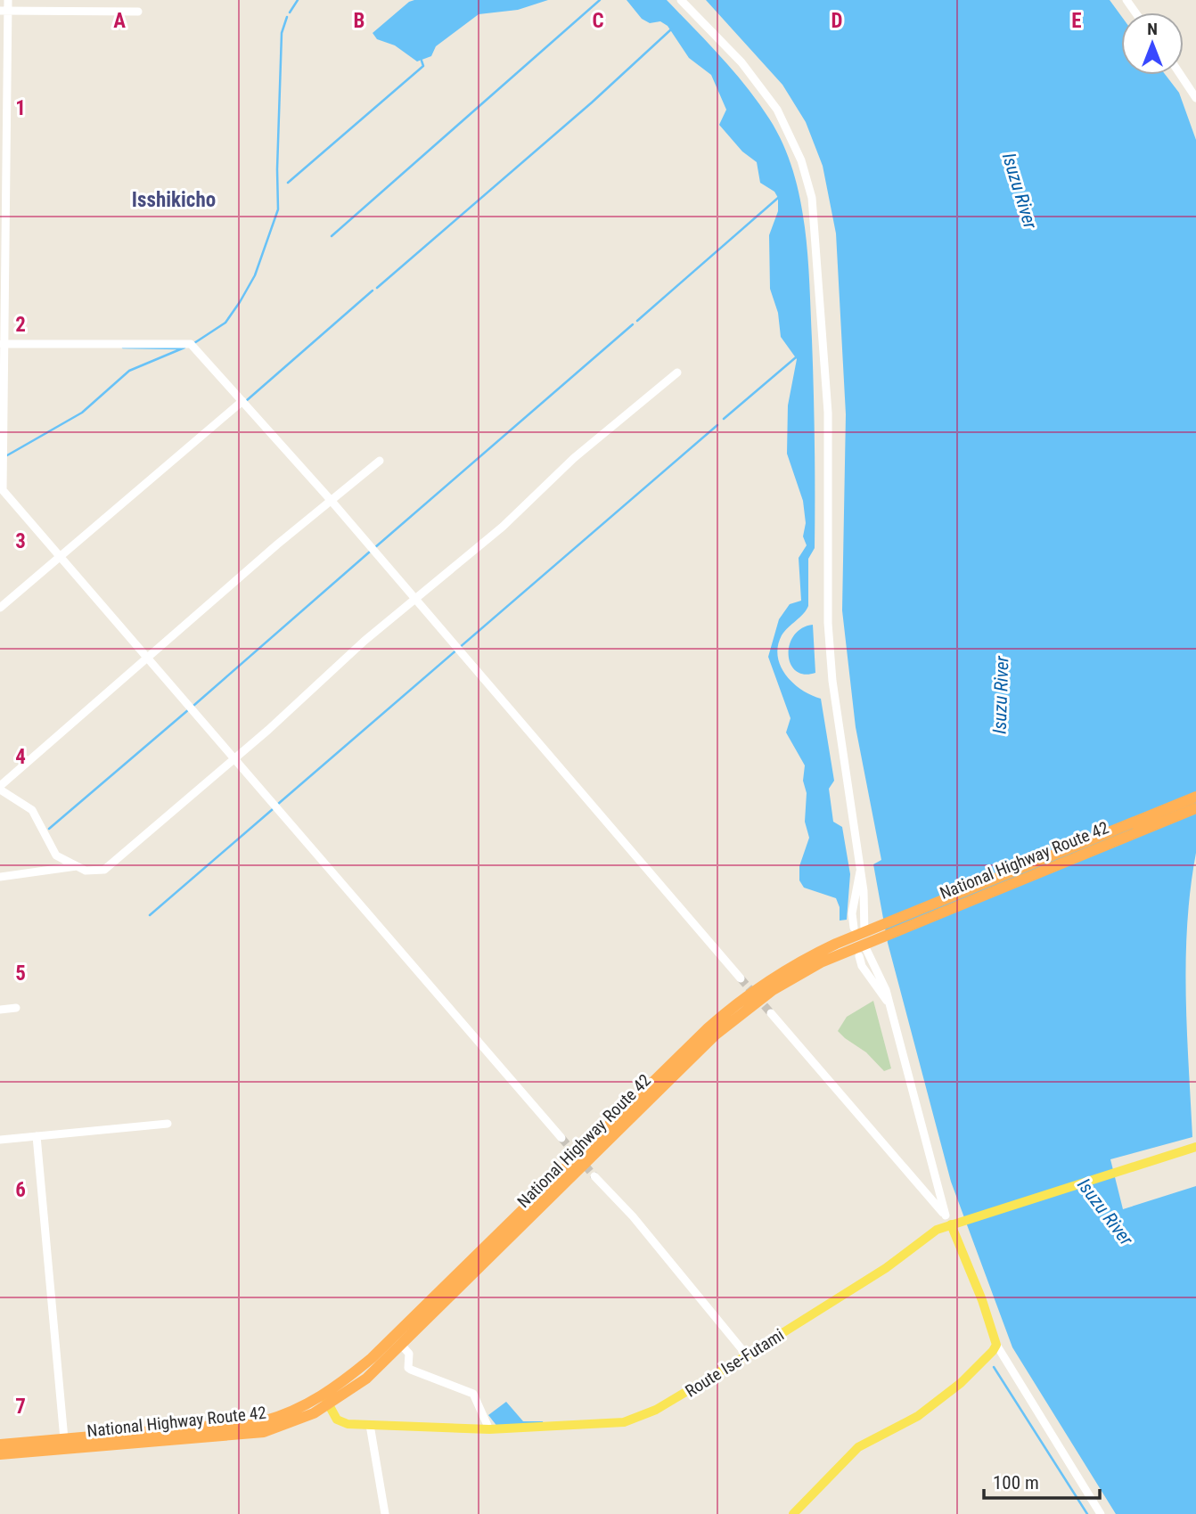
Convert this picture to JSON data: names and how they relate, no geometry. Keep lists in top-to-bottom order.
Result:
{
  "streets": {
    "highway": ["National Highway Route 42"],
    "main road": ["Route Ise-Futami"]
  },
  "crossings": [
    ["National Highway Route 42", "Route Ise-Futami"]
  ],
  "districts": ["Isshikicho"],
  "water": ["Isuzu River"],
  "scale_bar": "100 m",
  "north": "top",
  "grid": {
    "columns": [
      "A",
      "B",
      "C",
      "D",
      "E"
    ],
    "rows": [
      "1",
      "2",
      "3",
      "4",
      "5",
      "6",
      "7"
    ]
  }
}
